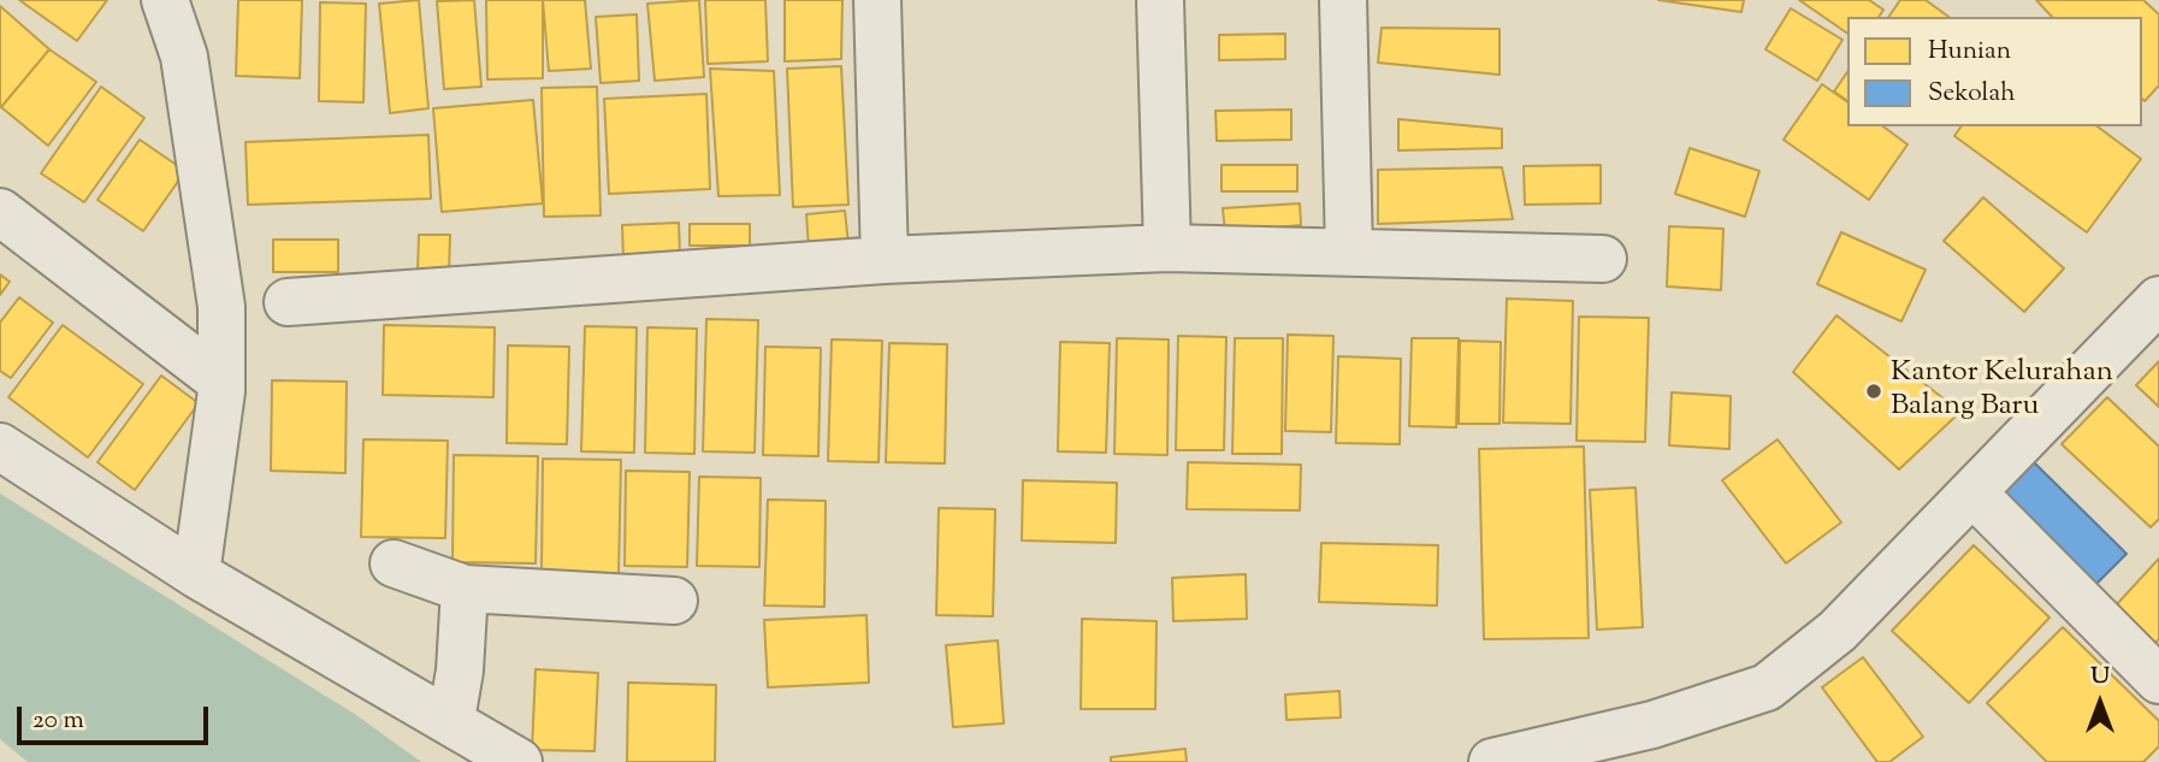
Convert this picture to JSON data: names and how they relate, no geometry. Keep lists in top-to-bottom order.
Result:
{
  "places": ["Kantor Kelurahan Balang Baru"],
  "legend": ["Hunian", "Sekolah"],
  "scale_bar": "20 m",
  "north": "top"
}
